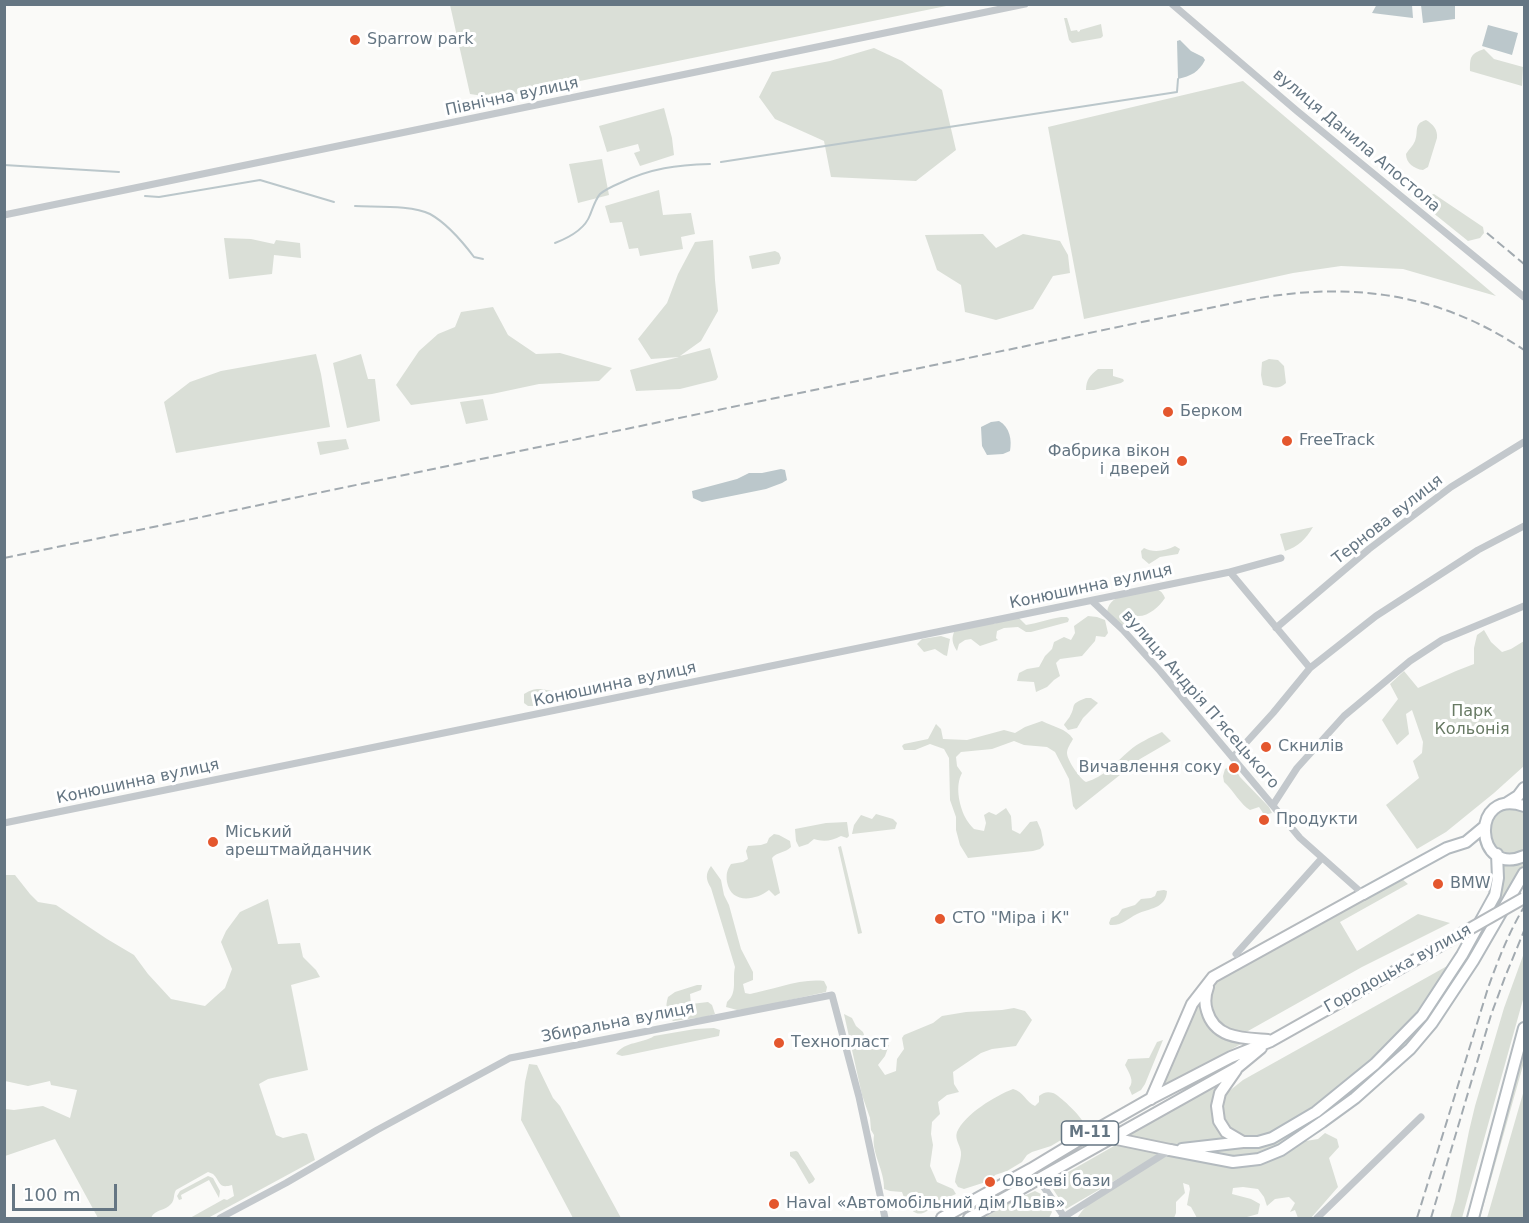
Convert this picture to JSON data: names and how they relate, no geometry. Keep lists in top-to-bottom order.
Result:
{
  "streets": {
    "main road": ["Городоцька вулиця", "М-11"],
    "street": [
      "Північна вулиця",
      "вулиця Данила Апостола",
      "Тернова вулиця",
      "Конюшинна вулиця",
      "вулиця Андрія Пʼясецького",
      "Збиральна вулиця"
    ]
  },
  "crossings": [
    ["Конюшинна вулиця", "вулиця Андрія Пʼясецького"]
  ],
  "parks": ["Парк Кольонія"],
  "places": [
    "Sparrow park",
    "Берком",
    "FreeTrack",
    "Фабрика вікон і дверей",
    "Скнилів",
    "Вичавлення соку",
    "Продукти",
    "Міський арештмайданчик",
    "BMW",
    "СТО \"Міра і К\"",
    "Технопласт",
    "Овочеві бази",
    "Haval «Автомобільний дім Львів»"
  ],
  "scale_bar": "100 m"
}
